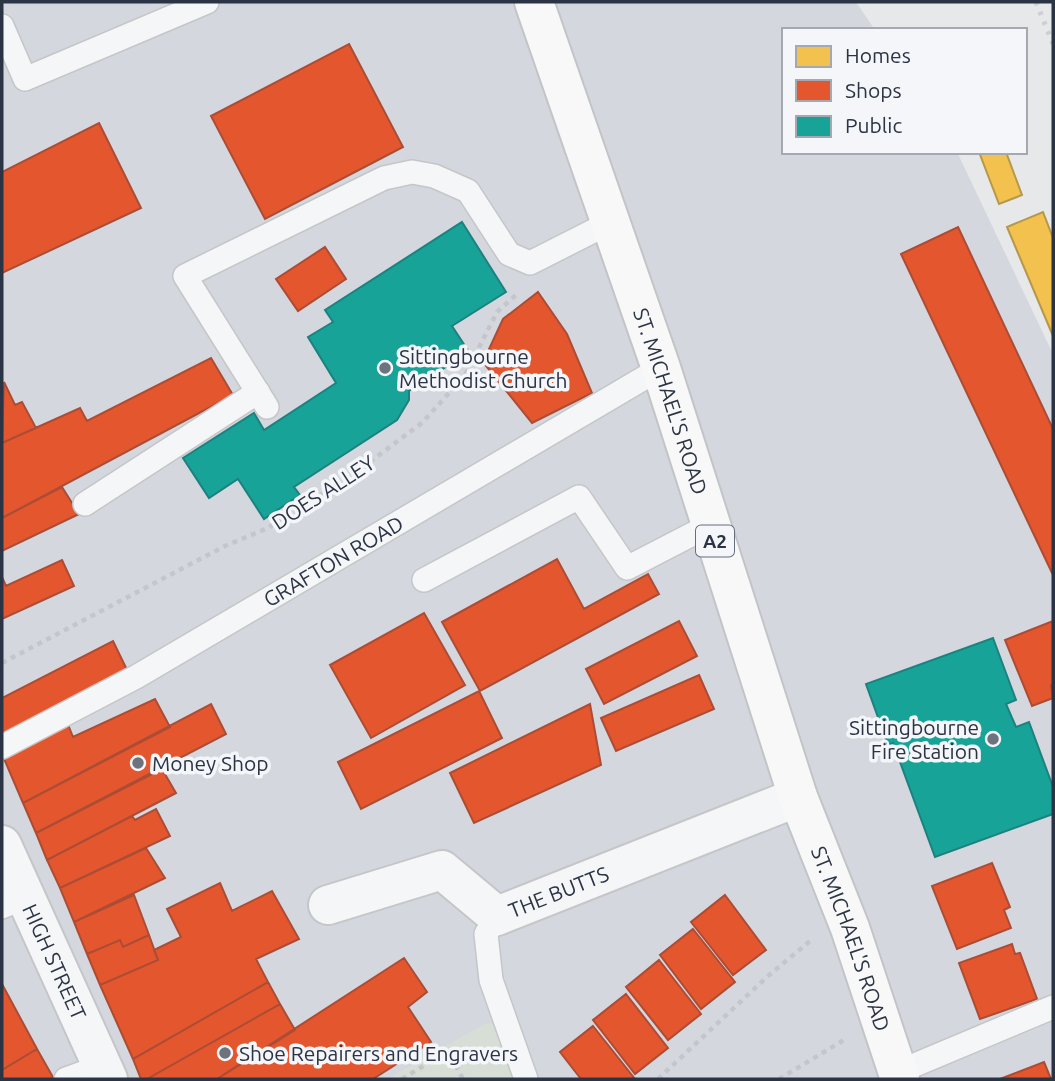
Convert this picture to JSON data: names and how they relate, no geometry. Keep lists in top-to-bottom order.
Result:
{
  "streets": {
    "main road": ["ST. MICHAEL'S ROAD", "A2"],
    "street": ["THE BUTTS", "HIGH STREET"],
    "lane": ["GRAFTON ROAD"],
    "path": ["DOES ALLEY"]
  },
  "crossings": [
    ["ST. MICHAEL'S ROAD", "GRAFTON ROAD"],
    ["ST. MICHAEL'S ROAD", "THE BUTTS"]
  ],
  "places": [
    "Sittingbourne Methodist Church",
    "Sittingbourne Fire Station",
    "Money Shop",
    "Shoe Repairers and Engravers"
  ],
  "legend": ["Homes", "Shops", "Public"]
}
